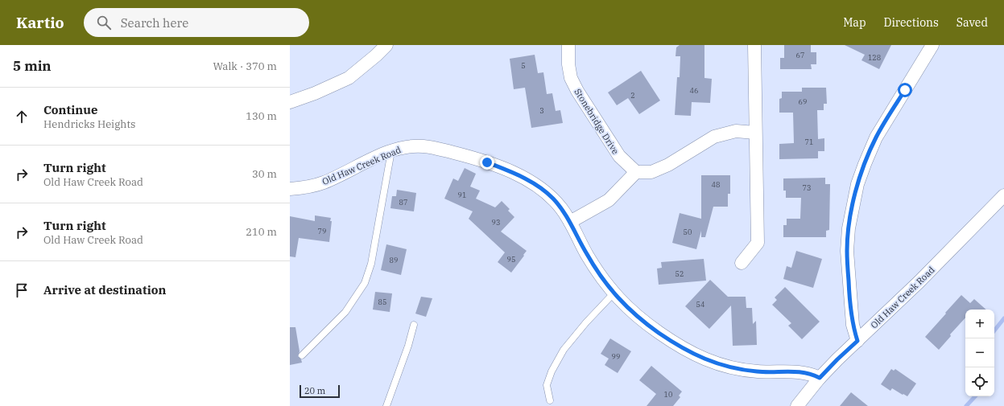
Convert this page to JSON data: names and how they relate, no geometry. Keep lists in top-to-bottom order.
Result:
{
  "streets": {
    "street": ["Stonebridge Drive", "Old Haw Creek Road"]
  },
  "house_numbers": [
    "67",
    "128",
    "5",
    "46",
    "2",
    "69",
    "3",
    "71",
    "48",
    "73",
    "91",
    "87",
    "93",
    "79",
    "50",
    "95",
    "89",
    "52",
    "85",
    "54",
    "99",
    "10"
  ],
  "scale_bar": "20 m",
  "page": {
    "header": "Kartio",
    "search": "Search here",
    "nav": ["Map", "Directions", "Saved"],
    "heading": ["5 min", "Walk · 370 m"],
    "list": [
      ["Continue", "Hendricks Heights", "130 m"],
      ["Turn right", "Old Haw Creek Road", "30 m"],
      ["Turn right", "Old Haw Creek Road", "210 m"],
      "Arrive at destination"
    ],
    "map_buttons": ["+", "−"],
    "scale": "20 m"
  }
}
